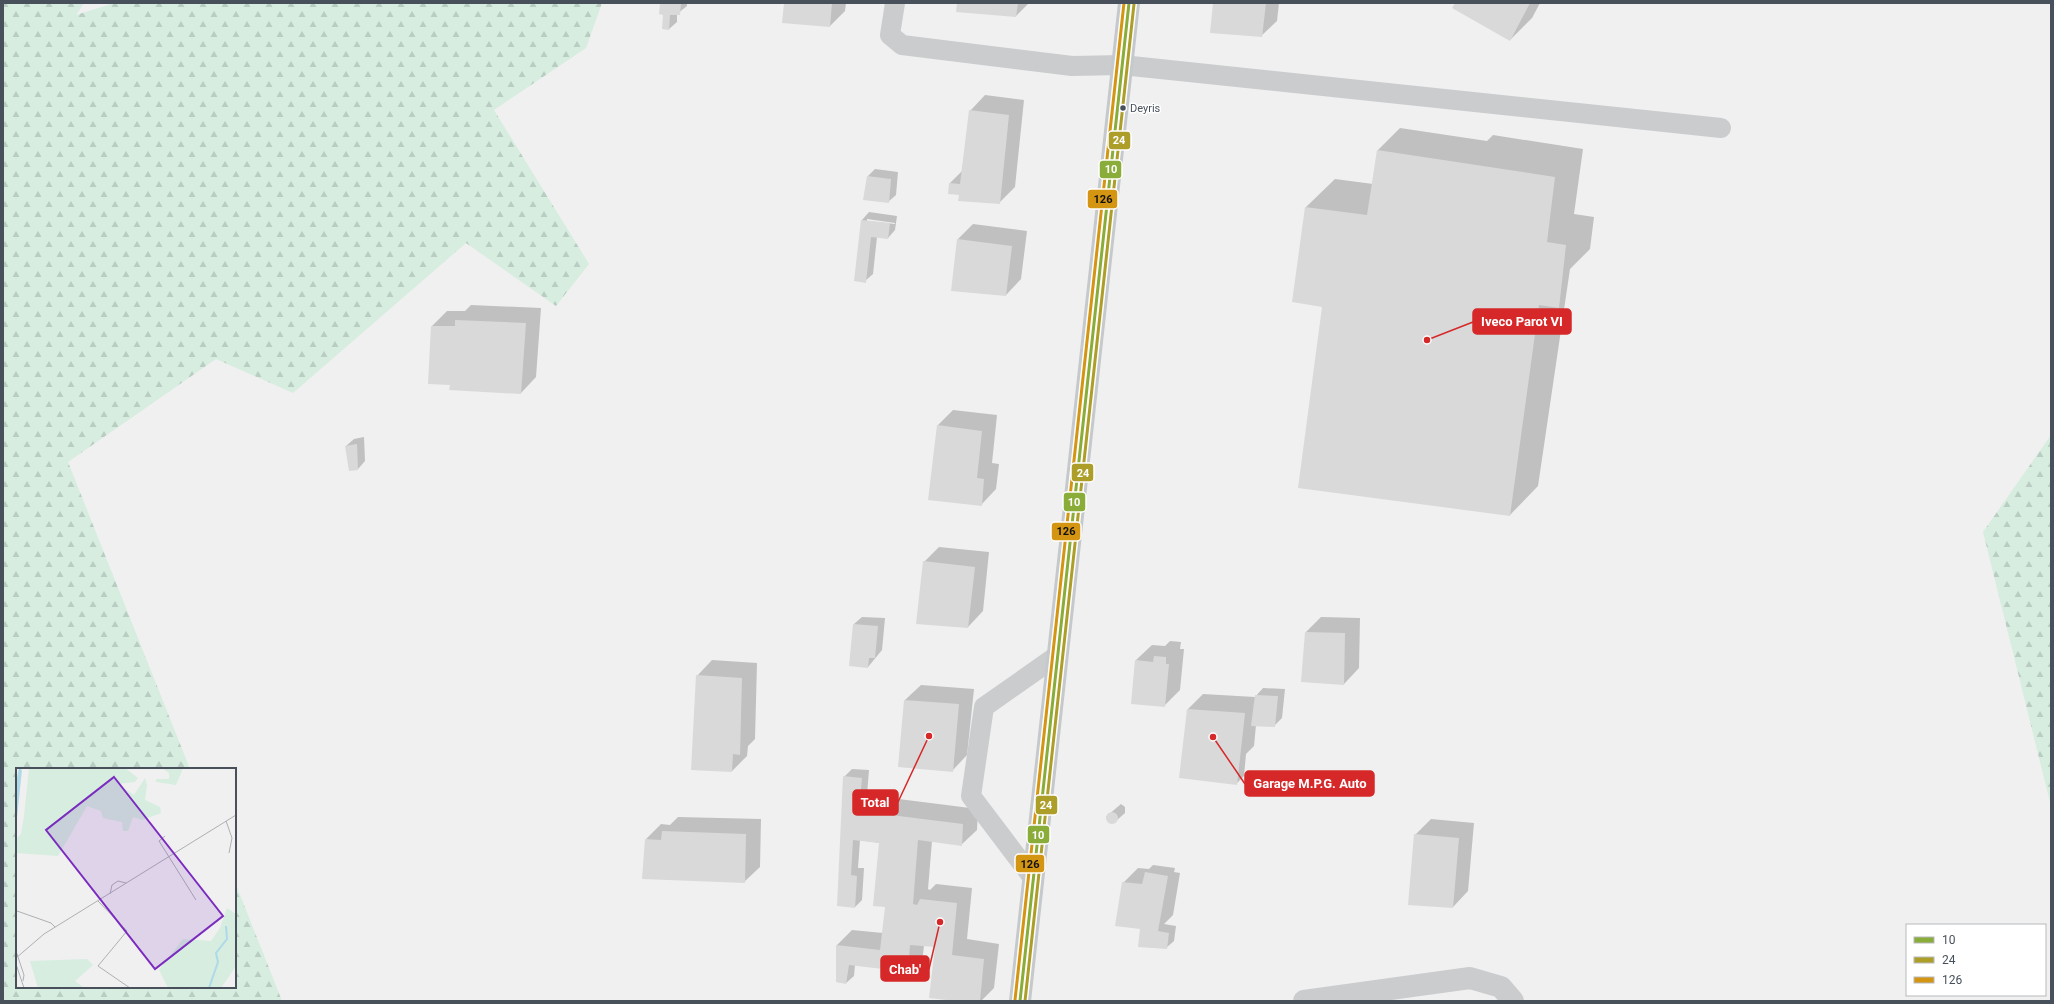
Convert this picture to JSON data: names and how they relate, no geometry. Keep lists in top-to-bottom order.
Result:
{
  "places": [
    "Deyris",
    "Iveco Parot VI",
    "Total",
    "Garage M.P.G. Auto",
    "Chab'"
  ],
  "lines": ["transit line 10", "transit line 126", "transit line 24"],
  "legend": ["10", "24", "126"]
}
